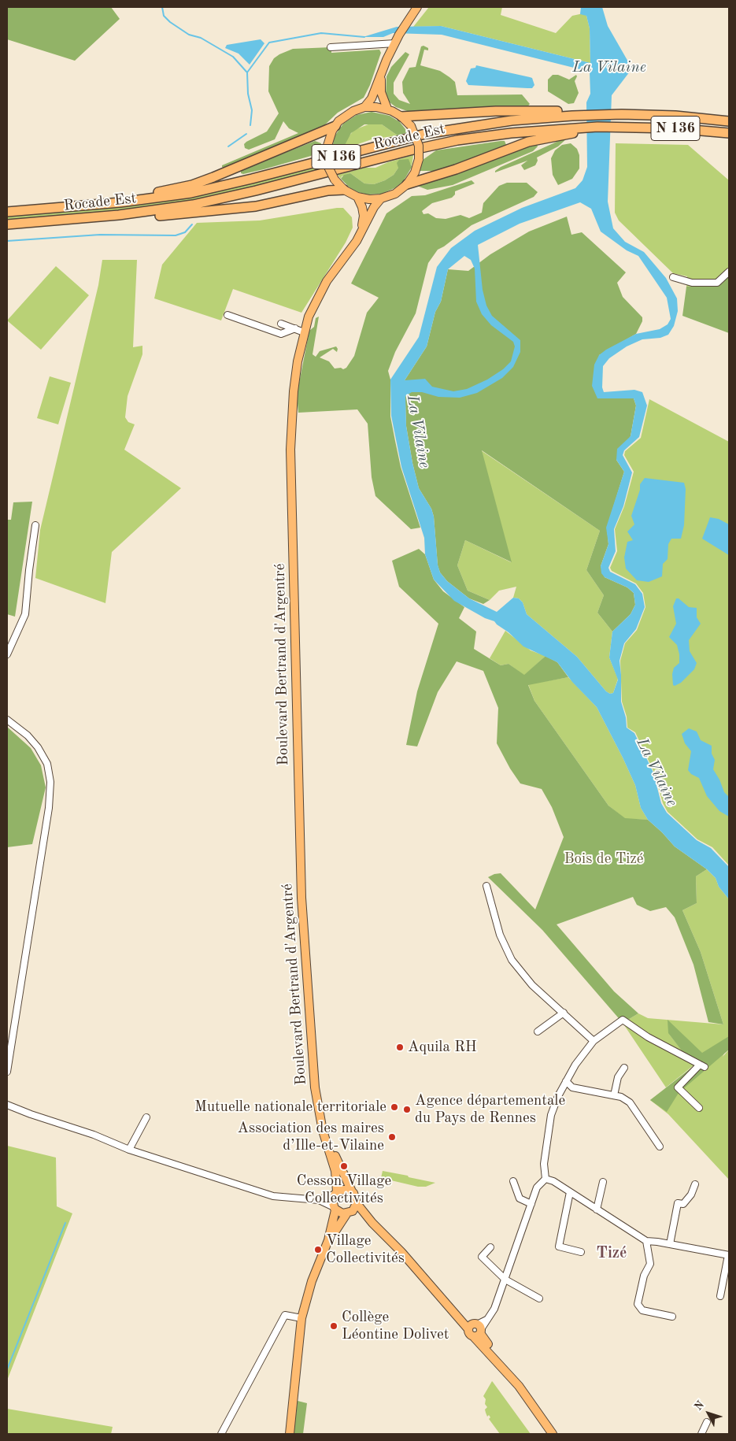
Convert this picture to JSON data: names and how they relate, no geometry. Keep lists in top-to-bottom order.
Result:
{
  "streets": {
    "highway": ["N 136", "Rocade Est"],
    "main road": ["Boulevard Bertrand d'Argentré"]
  },
  "districts": ["Tizé"],
  "water": ["La Vilaine"],
  "parks": ["Bois de Tizé"],
  "places": [
    "Aquila RH",
    "Mutuelle nationale territoriale",
    "Agence départementale du Pays de Rennes",
    "Association des maires d’Ille-et-Vilaine",
    "Cesson Village Collectivités",
    "Village Collectivités",
    "Collège Léontine Dolivet"
  ],
  "north": "top left"
}
